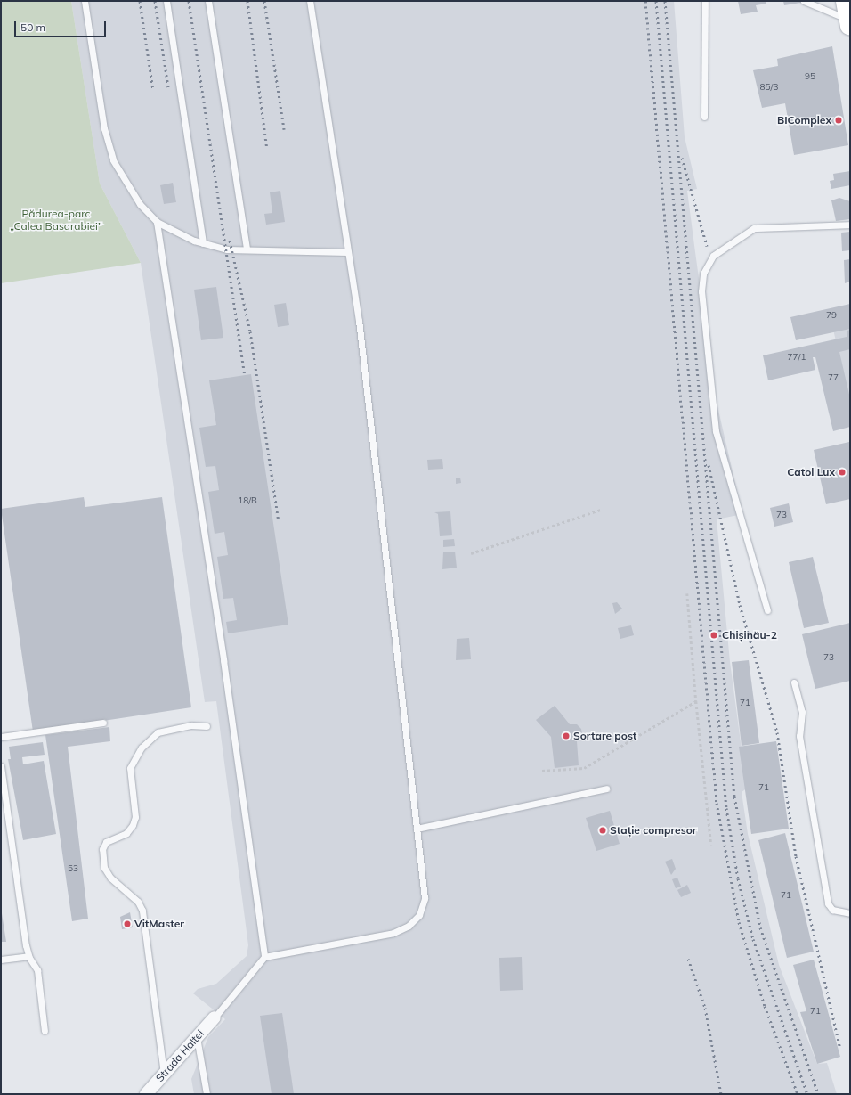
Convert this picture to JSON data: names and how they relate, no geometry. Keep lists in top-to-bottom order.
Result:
{
  "streets": {
    "street": ["Strada Haltei"]
  },
  "parks": ["Pădurea-parc „Calea Basarabiei”"],
  "places": [
    "BIComplex",
    "Catol Lux",
    "Chișinău-2",
    "Sortare post",
    "Stație compresor",
    "VitMaster"
  ],
  "house_numbers": [
    "95",
    "85/3",
    "79",
    "77/1",
    "77",
    "18/B",
    "73",
    "73",
    "71",
    "71",
    "53",
    "71",
    "71"
  ],
  "scale_bar": "50 m"
}
